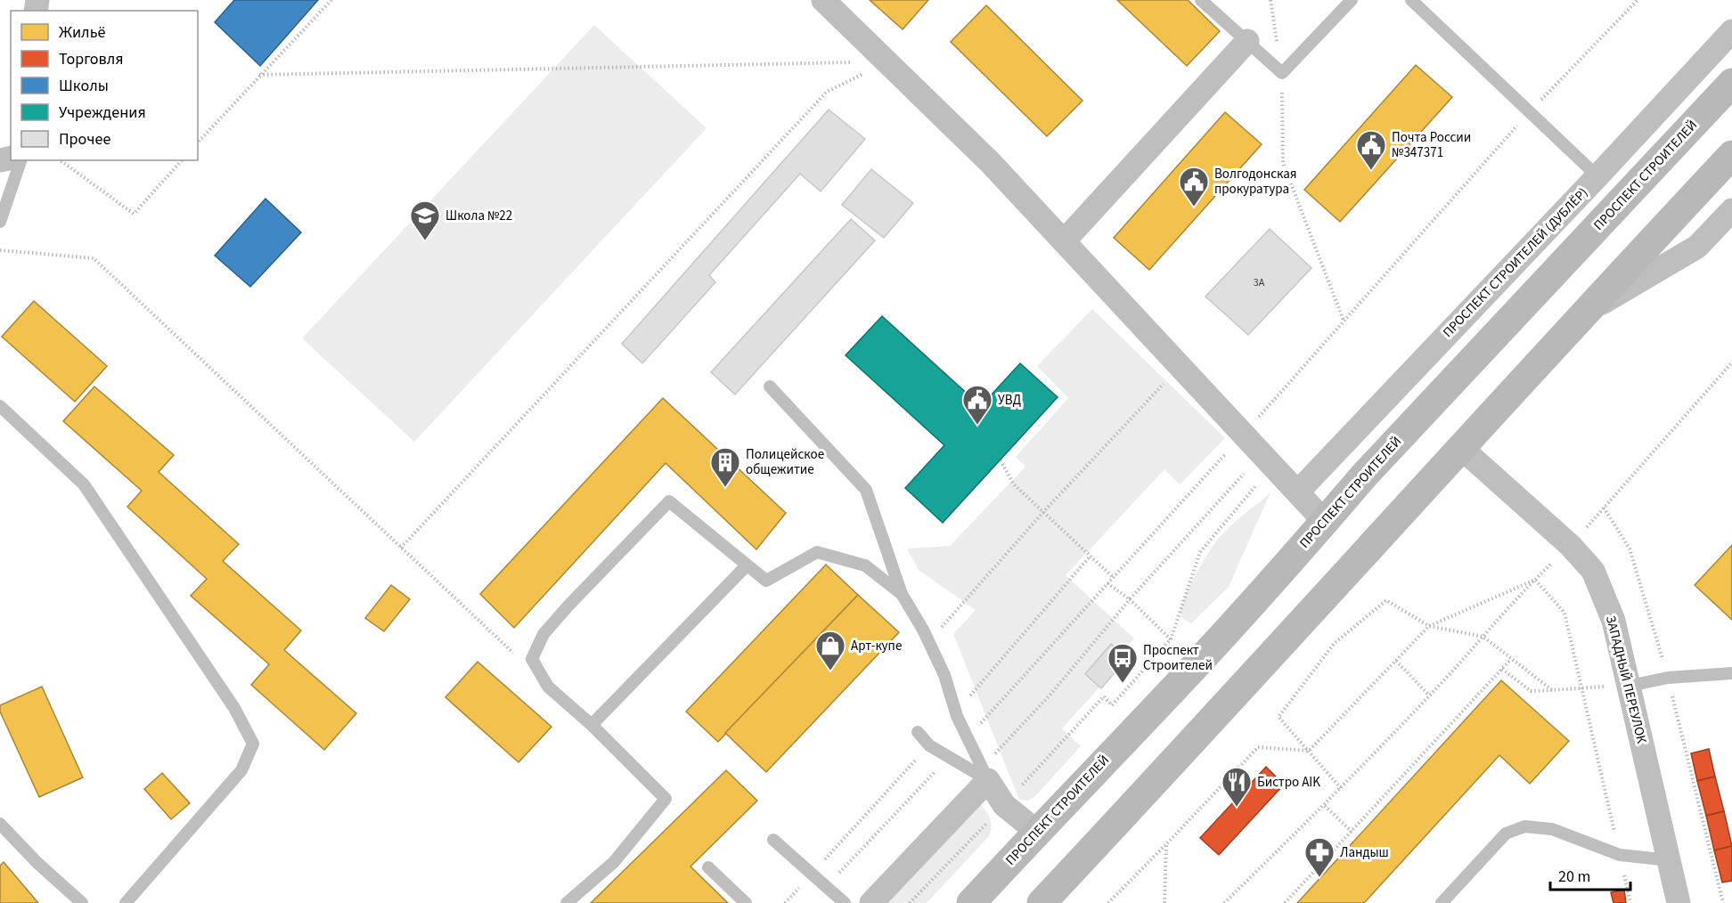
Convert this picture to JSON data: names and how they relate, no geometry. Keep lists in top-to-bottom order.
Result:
{
  "streets": {
    "main road": ["ПРОСПЕКТ СТРОИТЕЛЕЙ"],
    "street": ["ПРОСПЕКТ СТРОИТЕЛЕЙ (ДУБЛЁР)", "ЗАПАДНЫЙ ПЕРЕУЛОК"]
  },
  "places": {
    "public building": ["Почта России №347371", "Волгодонская прокуратура", "УВД"],
    "school or university": ["Школа №22"],
    "building": ["Полицейское общежитие"],
    "shop": ["Арт-купе"],
    "bus stop": ["Проспект Строителей"],
    "restaurant": ["Бистро AIK"],
    "pharmacy": ["Ландыш"]
  },
  "house_numbers": ["3А"],
  "legend": [
    "Жильё",
    "Торговля",
    "Школы",
    "Учреждения",
    "Прочее"
  ],
  "scale_bar": "20 m"
}
